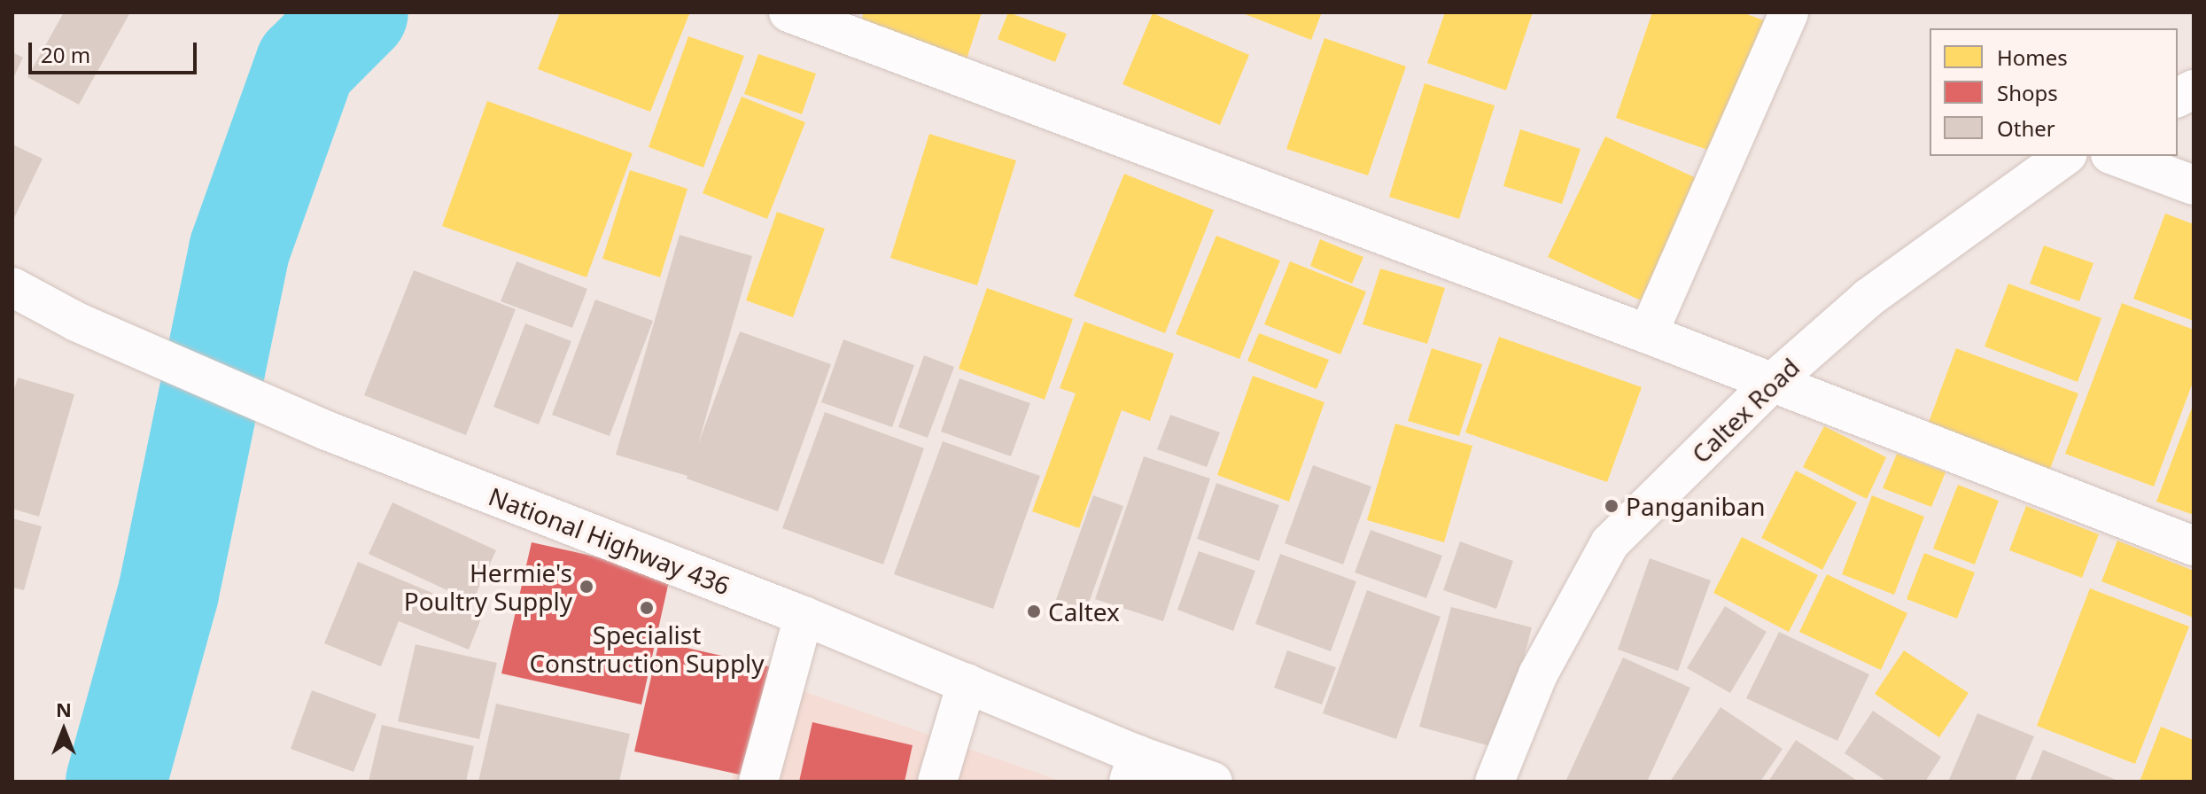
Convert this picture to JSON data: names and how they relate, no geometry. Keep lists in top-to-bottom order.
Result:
{
  "streets": {
    "street": ["Caltex Road", "National Highway 436"]
  },
  "places": [
    "Panganiban",
    "Hermie's Poultry Supply",
    "Specialist Construction Supply",
    "Caltex"
  ],
  "legend": ["Homes", "Shops", "Other"],
  "scale_bar": "20 m",
  "north": "top"
}
